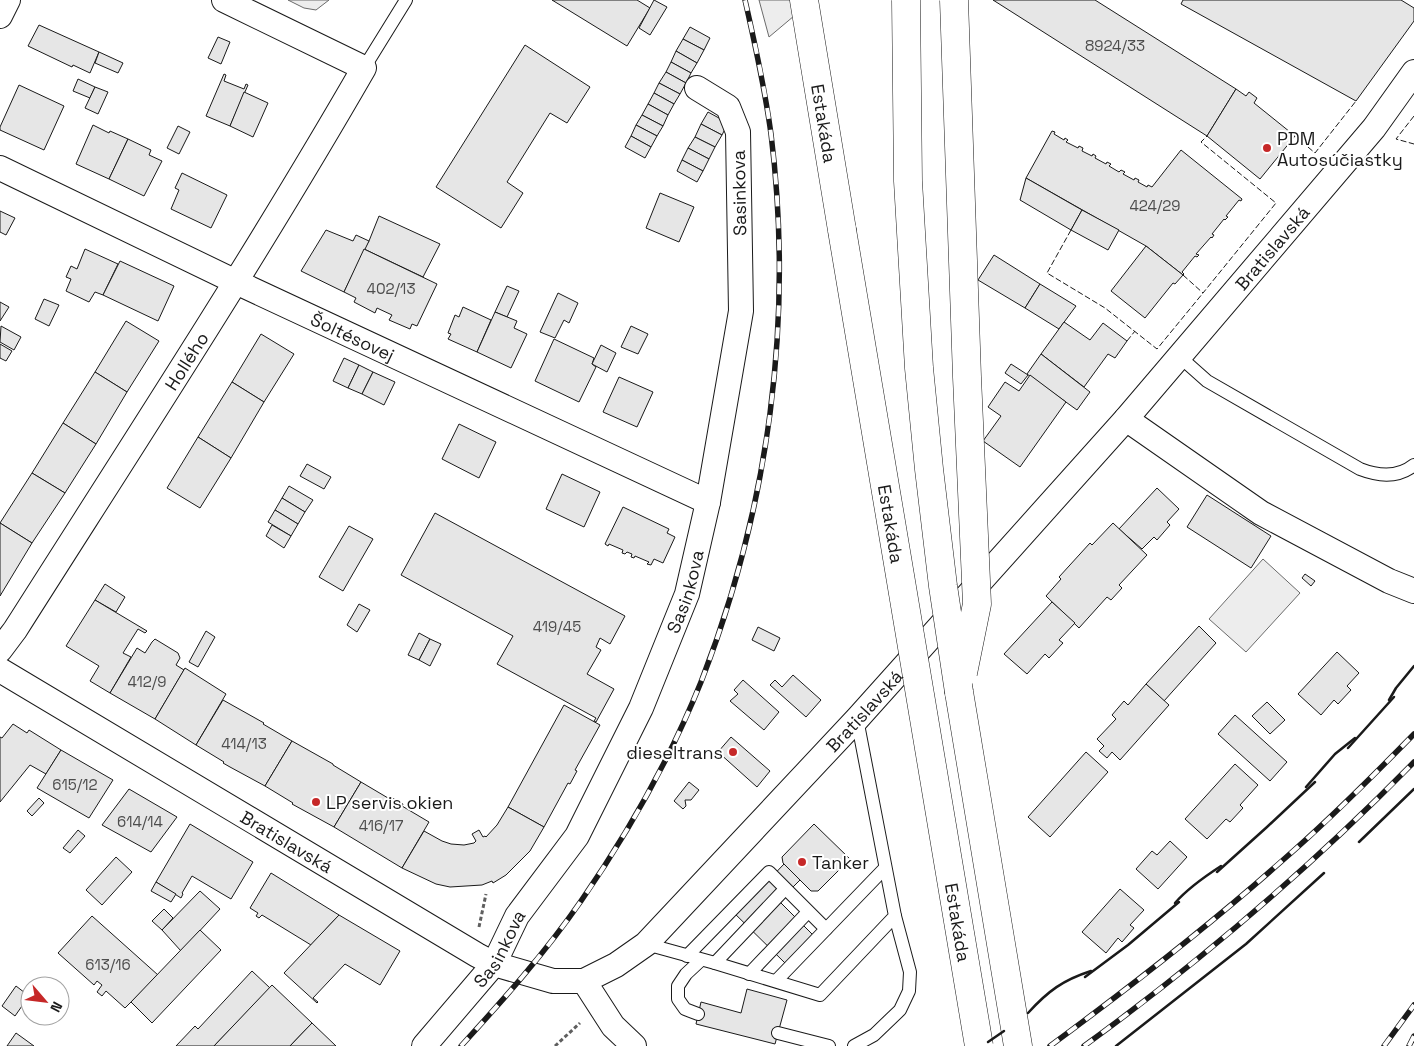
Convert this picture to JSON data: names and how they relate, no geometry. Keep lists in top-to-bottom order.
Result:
{
  "streets": {
    "main road": ["Estakáda"],
    "street": [
      "Sasinkova",
      "Bratislavská",
      "Šoltésovej",
      "Hollého"
    ]
  },
  "crossings": [
    ["Sasinkova", "Bratislavská"],
    ["Sasinkova", "Šoltésovej"],
    ["Šoltésovej", "Hollého"]
  ],
  "places": [
    "PDM Autosúčiastky",
    "dieseltrans",
    "LP servis okien",
    "Tanker"
  ],
  "house_numbers": [
    "8924/33",
    "424/29",
    "402/13",
    "419/45",
    "412/9",
    "414/13",
    "615/12",
    "614/14",
    "416/17",
    "613/16"
  ],
  "north": "bottom right"
}
